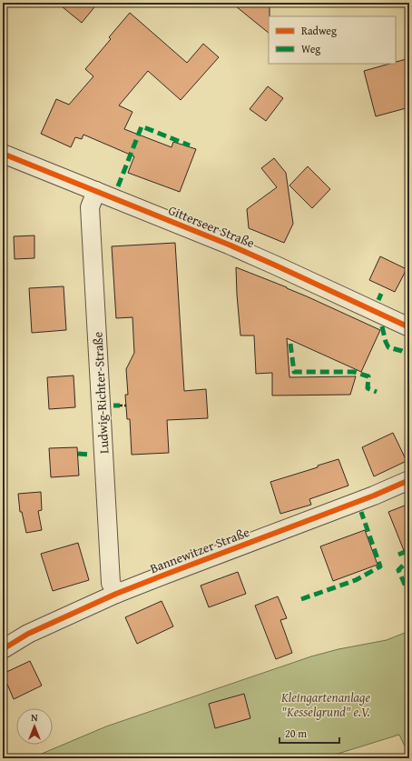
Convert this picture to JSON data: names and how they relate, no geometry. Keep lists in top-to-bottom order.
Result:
{
  "streets": {
    "street": ["Gitterseer Straße", "Ludwig-Richter-Straße", "Bannewitzer Straße"]
  },
  "crossings": [
    ["Gitterseer Straße", "Ludwig-Richter-Straße"],
    ["Ludwig-Richter-Straße", "Bannewitzer Straße"]
  ],
  "parks": ["Kleingartenanlage \"Kesselgrund\" e.V."],
  "legend": ["Radweg", "Weg"],
  "scale_bar": "20 m",
  "north": "top"
}
